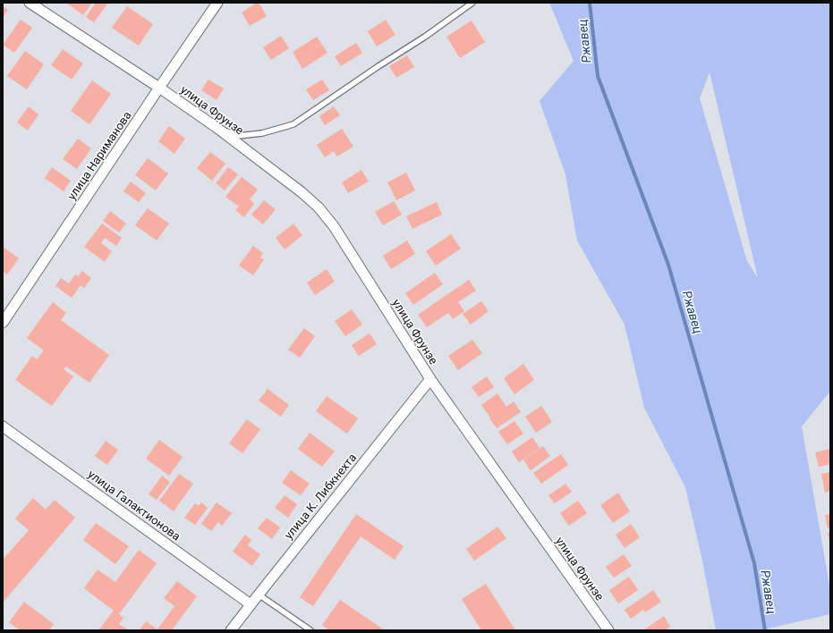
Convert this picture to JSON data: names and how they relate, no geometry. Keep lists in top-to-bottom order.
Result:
{
  "streets": {
    "street": [
      "улица Фрунзе",
      "улица Нариманова",
      "улица К. Либкнехта",
      "улица Галактионова"
    ]
  },
  "crossings": [
    ["улица Фрунзе", "улица Нариманова"],
    ["улица Фрунзе", "улица К. Либкнехта"],
    ["улица К. Либкнехта", "улица Галактионова"]
  ],
  "water": ["Ржавец"]
}
